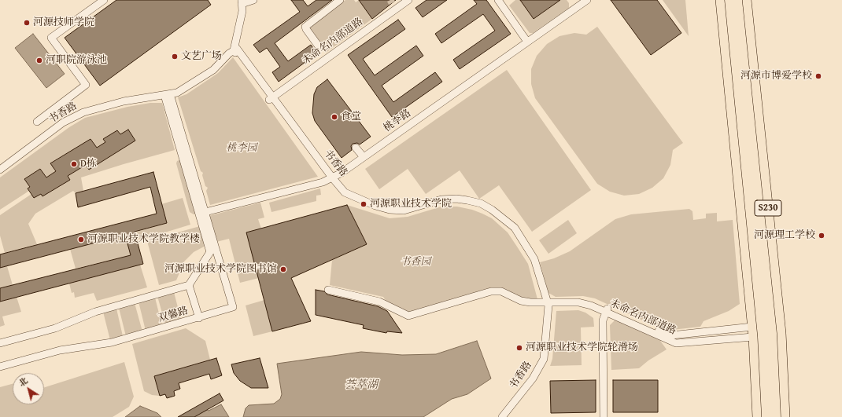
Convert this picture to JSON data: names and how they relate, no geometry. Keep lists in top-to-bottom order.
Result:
{
  "streets": {
    "main road": ["S230"],
    "street": [
      "未命名内部道路",
      "书香路",
      "桃李路",
      "双馨路"
    ]
  },
  "crossings": [
    ["未命名内部道路", "书香路"],
    ["未命名内部道路", "S230"],
    ["书香路", "桃李路"]
  ],
  "water": ["荟萃湖"],
  "parks": ["桃李园", "书香园"],
  "places": [
    "河源技师学院",
    "文艺广场",
    "河职院游泳池",
    "河源市博爱学校",
    "食堂",
    "D栋",
    "河源职业技术学院",
    "河源理工学校",
    "河源职业技术学院教学楼",
    "河源职业技术学院图书馆",
    "河源职业技术学院轮滑场"
  ],
  "north": "top left"
}
